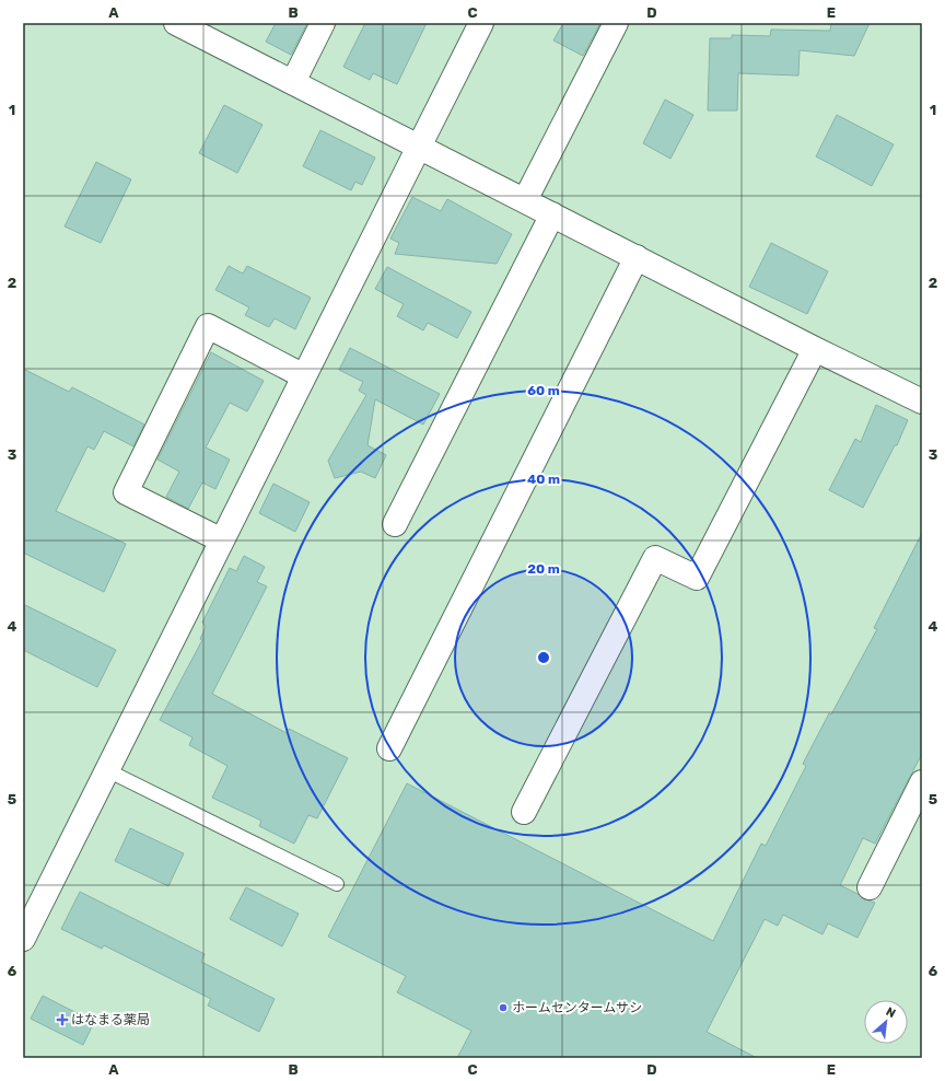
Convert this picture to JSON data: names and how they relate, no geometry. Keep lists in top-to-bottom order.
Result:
{
  "places": {
    "other": ["ホームセンタームサシ"],
    "health": ["はなまる薬局"]
  },
  "north": "top right",
  "grid": {
    "columns": [
      "A",
      "B",
      "C",
      "D",
      "E"
    ],
    "rows": [
      "1",
      "2",
      "3",
      "4",
      "5",
      "6"
    ]
  },
  "rings": ["60 m", "40 m", "20 m"]
}
